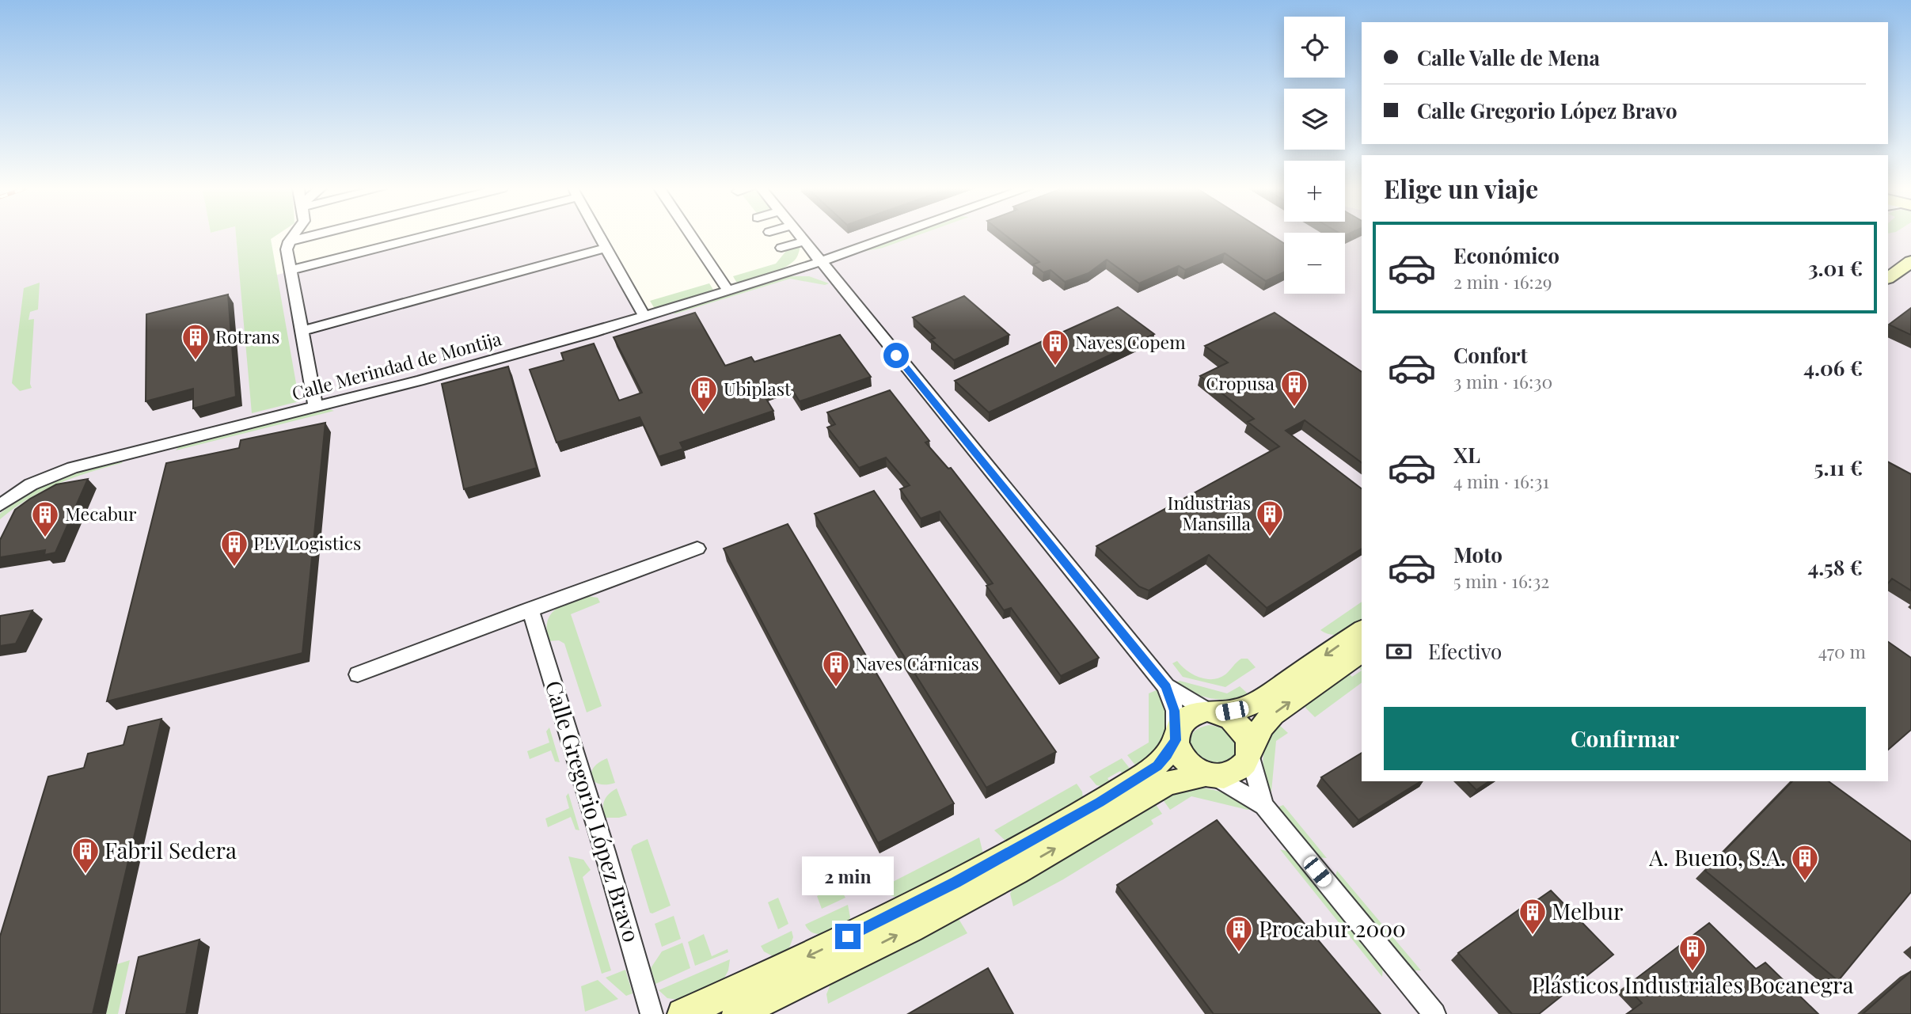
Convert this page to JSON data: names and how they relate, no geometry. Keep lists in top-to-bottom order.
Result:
{
  "streets": {
    "street": ["Calle Merindad de Montija", "Calle Gregorio López Bravo"]
  },
  "places": {
    "building": [
      "Rotrans",
      "Naves Copem",
      "Cropusa",
      "Ubiplast",
      "Industrias Mansilla",
      "Mecabur",
      "PLV Logistics",
      "Naves Cárnicas",
      "Fabril Sedera",
      "A. Bueno, S.A.",
      "Melbur",
      "Procabur 2000",
      "Plásticos Industriales Bocanegra"
    ]
  },
  "page": {
    "map_buttons": ["+", "−"],
    "banner": ["Calle Valle de Mena", "Calle Gregorio López Bravo"],
    "heading": "Elige un viaje",
    "list": [
      {
        "name": "Económico",
        "note": "2 min · 16:29",
        "value": "3.01 €"
      },
      {
        "name": "Confort",
        "note": "3 min · 16:30",
        "value": "4.06 €"
      },
      {
        "name": "XL",
        "note": "4 min · 16:31",
        "value": "5.11 €"
      },
      {
        "name": "Moto",
        "note": "5 min · 16:32",
        "value": "4.58 €"
      }
    ],
    "pay": ["Efectivo", "470 m"],
    "buttons": "Confirmar",
    "bubble": "2 min"
  }
}
